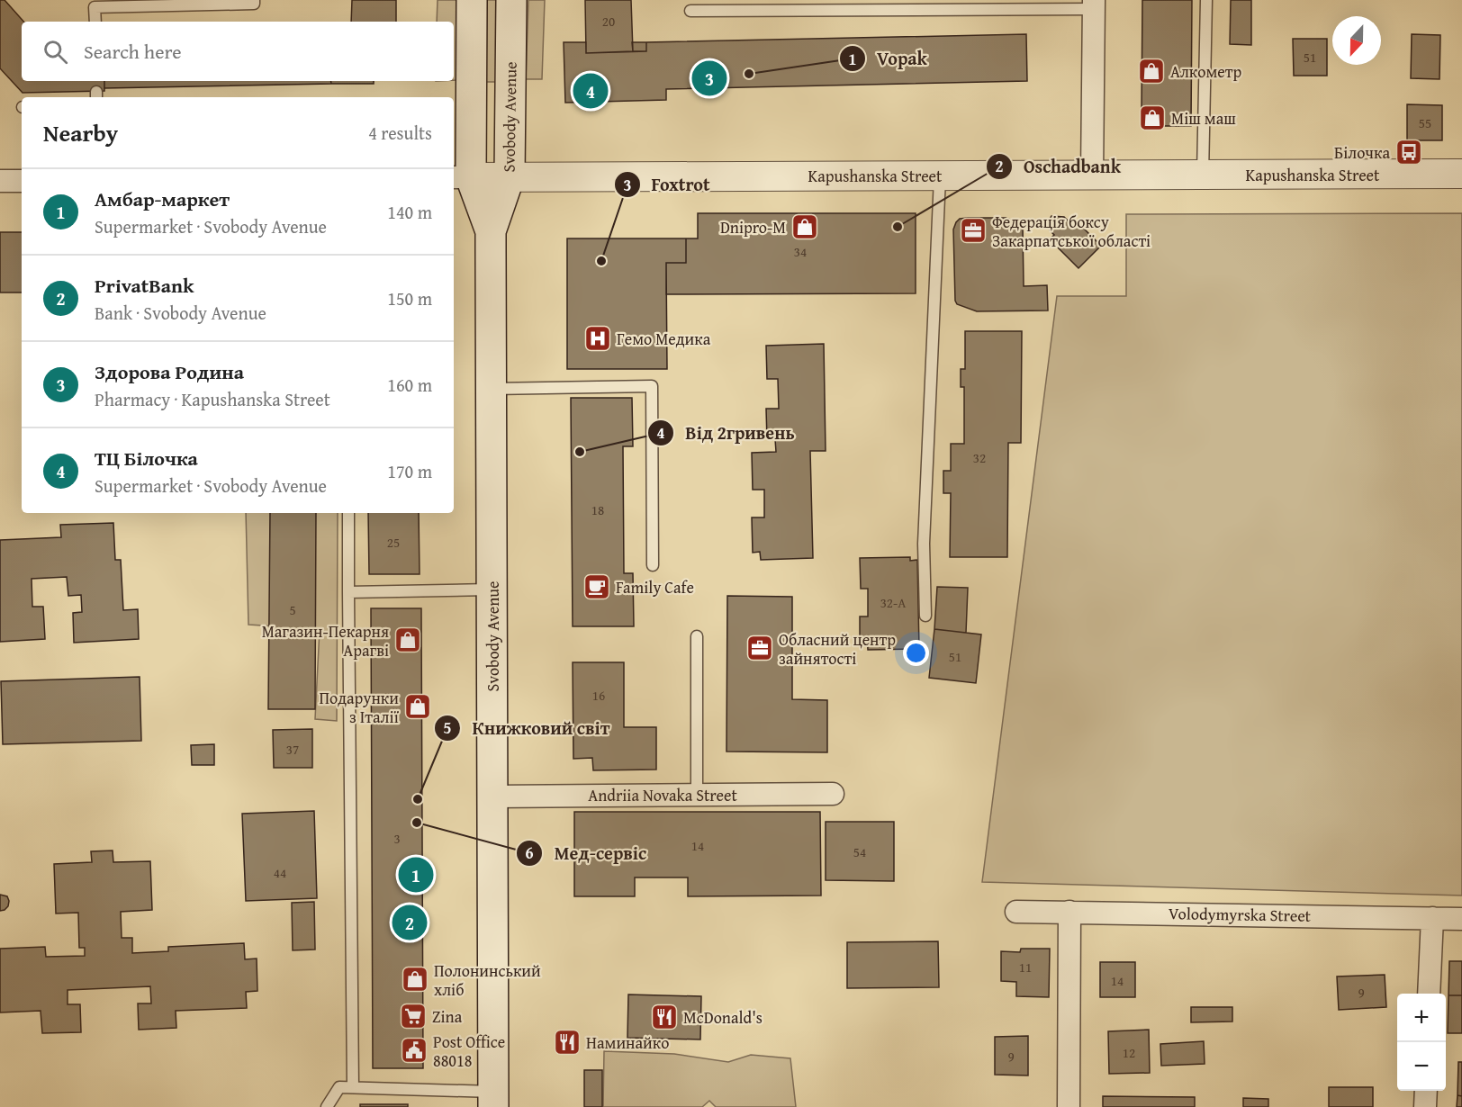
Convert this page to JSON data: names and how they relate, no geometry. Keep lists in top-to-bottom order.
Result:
{
  "streets": {
    "main road": ["Svobody Avenue"],
    "street": ["Kapushanska Street", "Andriia Novaka Street", "Volodymyrska Street"]
  },
  "crossings": [
    ["Svobody Avenue", "Kapushanska Street"],
    ["Svobody Avenue", "Andriia Novaka Street"]
  ],
  "places": {
    "shop": [
      "Алкометр",
      "Міш маш",
      "Dnipro-M",
      "Магазин-Пекарня Арагві",
      "Подарунки з Італії",
      "Полонинський хліб"
    ],
    "other": [
      "Vopak",
      "Oschadbank",
      "Foxtrot",
      "Від 2гривень",
      "Книжковий світ",
      "Мед-сервіс"
    ],
    "bus stop": ["Білочка"],
    "office": ["Федерація боксу Закарпатської області", "Обласний центр зайнятості"],
    "hospital": ["Гемо Медика"],
    "cafe": ["Family Cafe"],
    "supermarket": ["Zina"],
    "restaurant": ["McDonald's", "Наминайко"],
    "public building": ["Post Office 88018"]
  },
  "house_numbers": [
    "20",
    "51",
    "55",
    "34",
    "32",
    "18",
    "25",
    "32-А",
    "5",
    "51",
    "16",
    "37",
    "3",
    "14",
    "54",
    "44",
    "11",
    "14",
    "9",
    "12",
    "9"
  ],
  "north": "bottom",
  "page": {
    "search": "Search here",
    "pins": [
      "3",
      "4",
      "1",
      "2"
    ],
    "heading": ["Nearby", "4 results"],
    "list": [
      {
        "mark": "1",
        "name": "Амбар-маркет",
        "note": "Supermarket · Svobody Avenue",
        "value": "140 m"
      },
      {
        "mark": "2",
        "name": "PrivatBank",
        "note": "Bank · Svobody Avenue",
        "value": "150 m"
      },
      {
        "mark": "3",
        "name": "Здорова Родина",
        "note": "Pharmacy · Kapushanska Street",
        "value": "160 m"
      },
      {
        "mark": "4",
        "name": "ТЦ Білочка",
        "note": "Supermarket · Svobody Avenue",
        "value": "170 m"
      }
    ],
    "map_buttons": ["+", "−"]
  }
}
